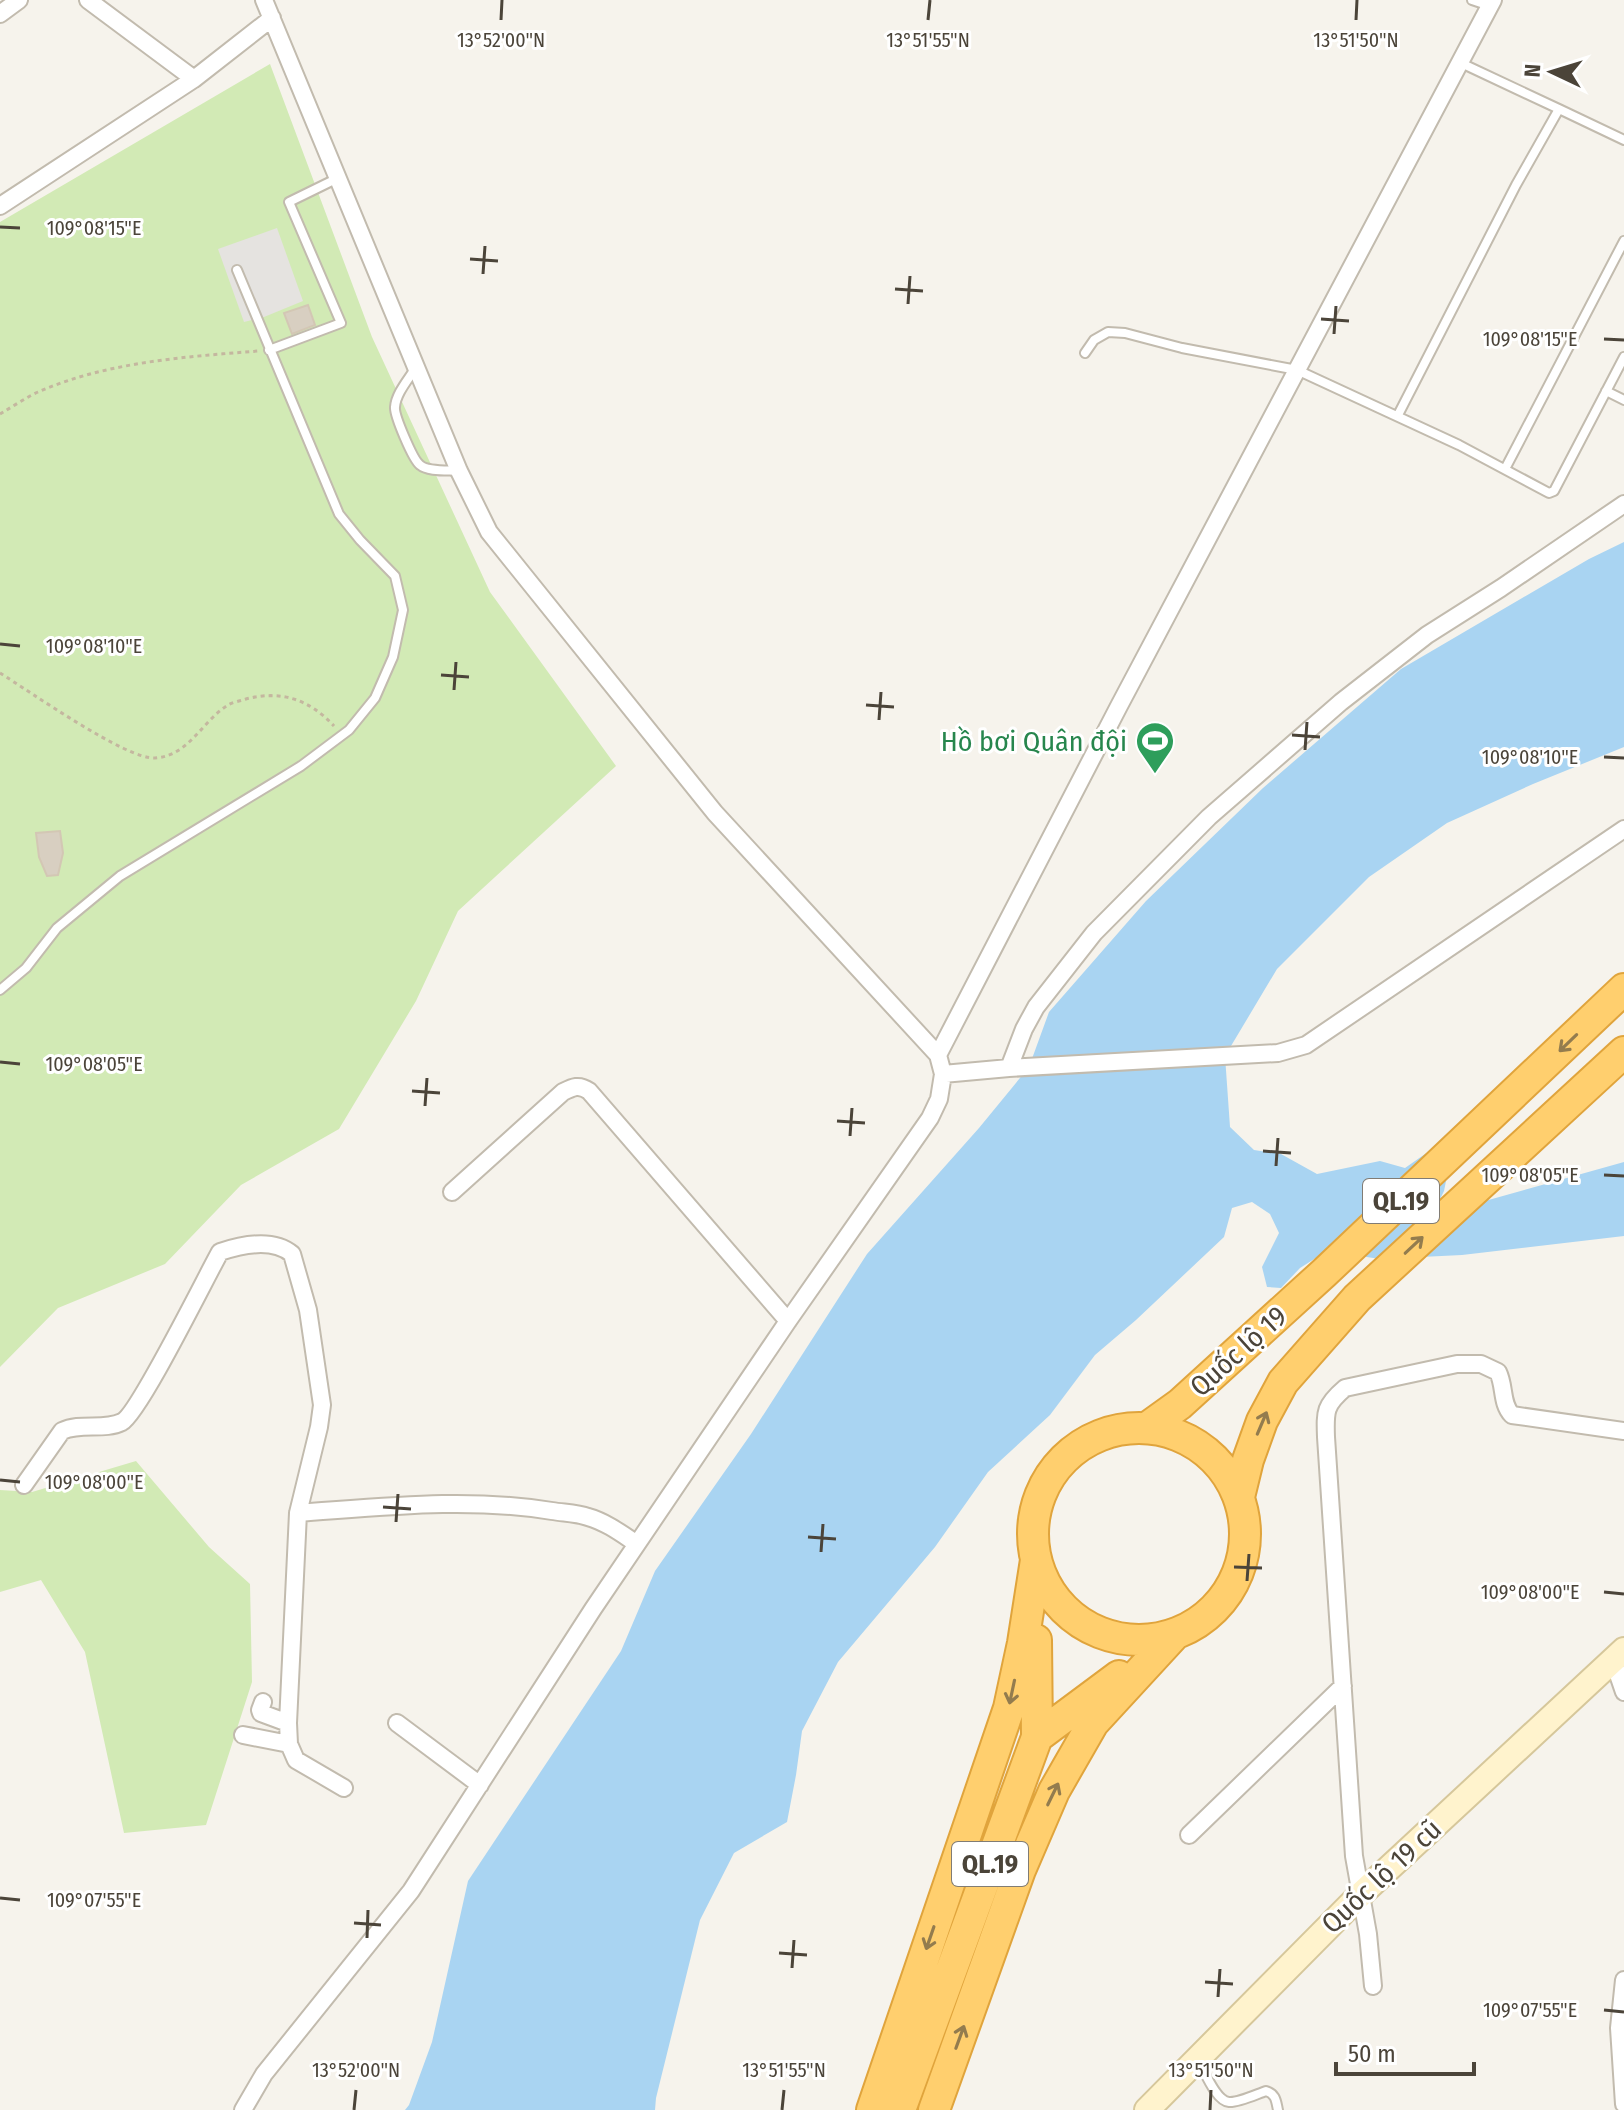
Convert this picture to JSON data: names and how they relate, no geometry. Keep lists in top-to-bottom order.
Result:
{
  "streets": {
    "highway": ["QL.19", "Quốc lộ 19"],
    "street": ["Quốc lộ 19 cũ"]
  },
  "crossings": [
    ["QL.19", "Quốc lộ 19"]
  ],
  "places": {
    "sports": ["Hồ bơi Quân đội"]
  },
  "scale_bar": "50 m",
  "north": "left",
  "coordinates": [
    "13°52'00\"N",
    "13°51'55\"N",
    "13°51'50\"N",
    "109°08'15\"E",
    "109°08'10\"E",
    "109°08'05\"E",
    "109°08'00\"E",
    "109°07'55\"E"
  ]
}
